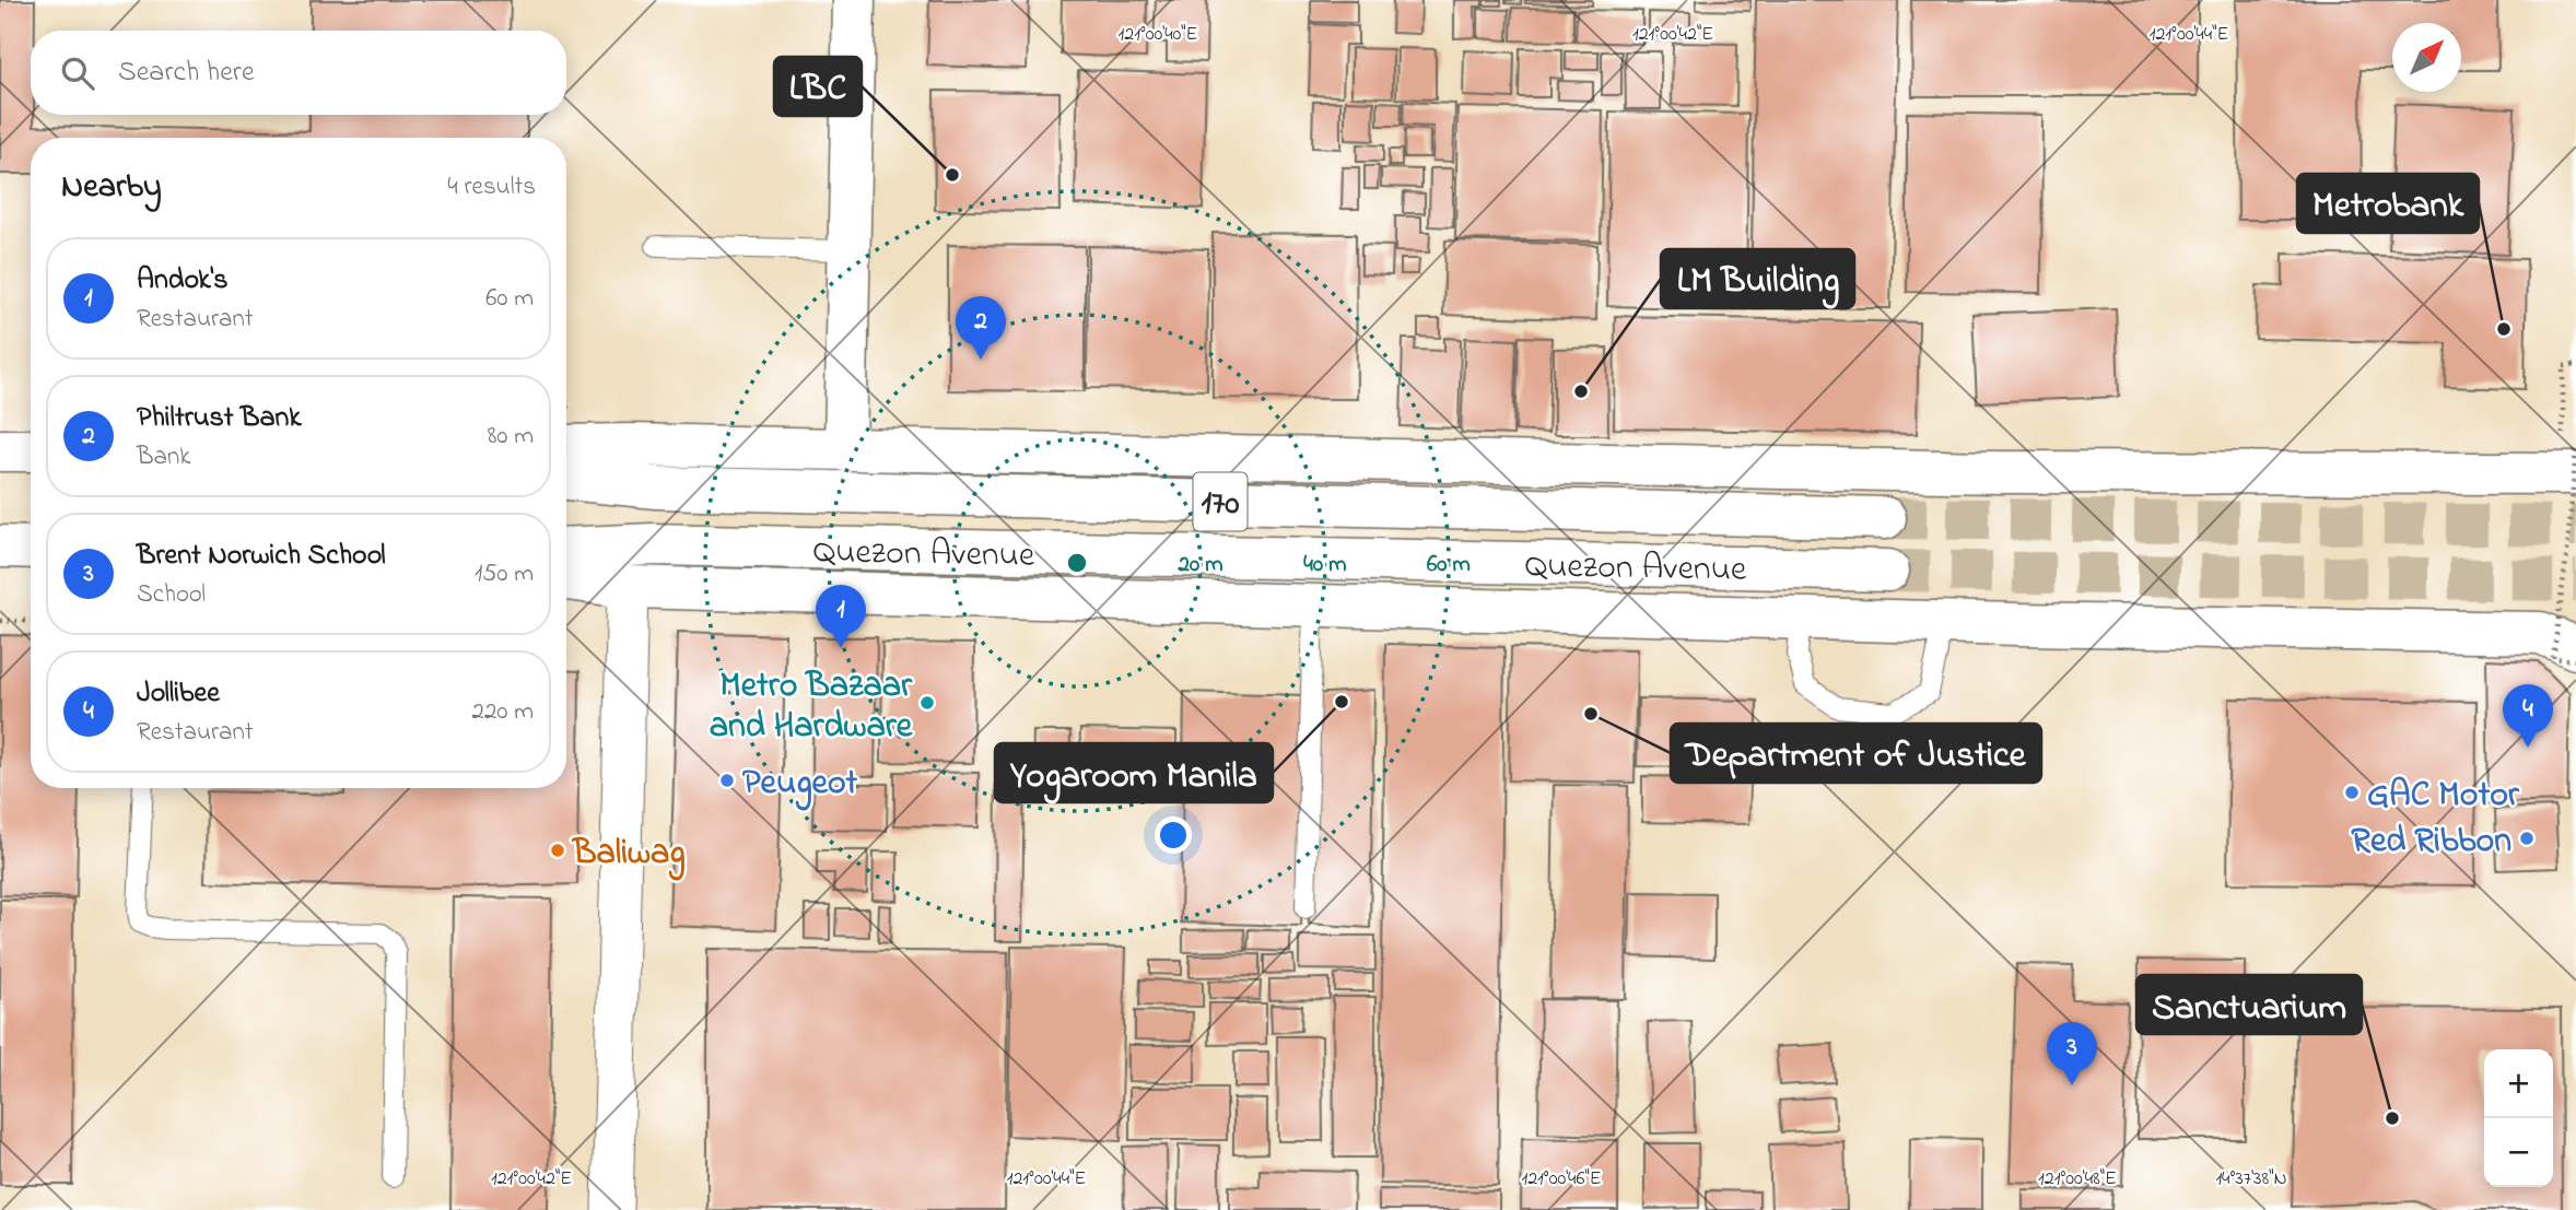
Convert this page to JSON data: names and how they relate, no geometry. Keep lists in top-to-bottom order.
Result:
{
  "streets": {
    "main road": ["170", "Quezon Avenue"]
  },
  "places": [
    "LBC",
    "Metrobank",
    "LM Building",
    "Yogaroom Manila",
    "Metro Bazaar and Hardware",
    "Department of Justice",
    "Peugeot",
    "GAC Motor",
    "Red Ribbon",
    "Baliwag",
    "Sanctuarium"
  ],
  "north": "top right",
  "page": {
    "search": "Search here",
    "heading": ["Nearby", "4 results"],
    "list": [
      {
        "mark": "1",
        "name": "Andok's",
        "note": "Restaurant",
        "value": "60 m"
      },
      {
        "mark": "2",
        "name": "Philtrust Bank",
        "note": "Bank",
        "value": "80 m"
      },
      {
        "mark": "3",
        "name": "Brent Norwich School",
        "note": "School",
        "value": "150 m"
      },
      {
        "mark": "4",
        "name": "Jollibee",
        "note": "Restaurant",
        "value": "220 m"
      }
    ],
    "pins": [
      "2",
      "1",
      "4",
      "3"
    ],
    "map_buttons": ["+", "−"]
  },
  "coordinates": [
    "121°00'40\"E",
    "121°00'42\"E",
    "121°00'44\"E",
    "121°00'46\"E",
    "121°00'48\"E",
    "14°37'38\"N"
  ],
  "rings": ["20 m", "40 m", "60 m"]
}
